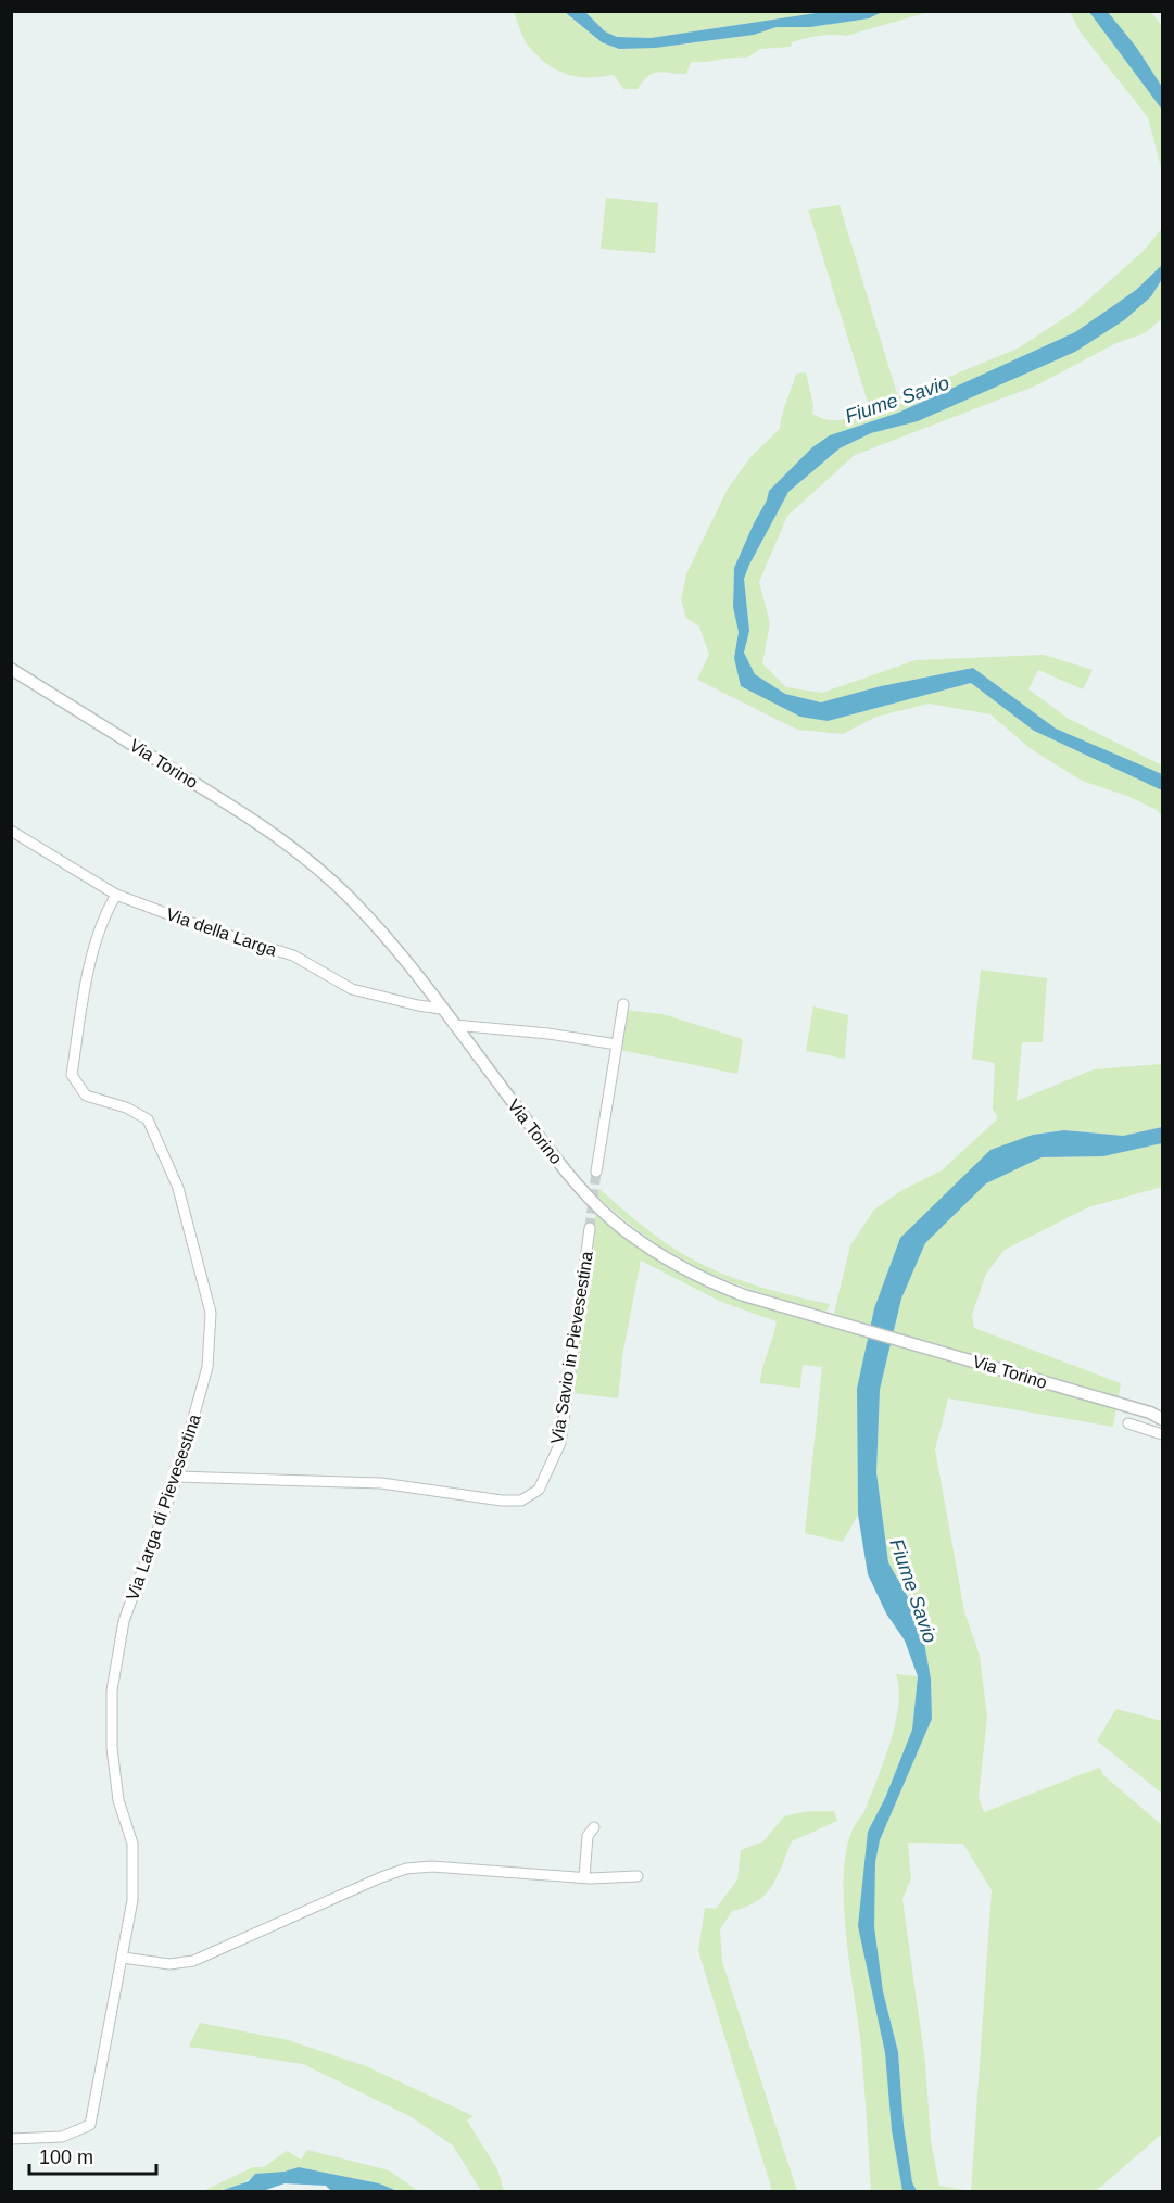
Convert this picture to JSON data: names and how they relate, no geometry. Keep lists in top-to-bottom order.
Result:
{
  "streets": {
    "main road": ["Via Torino"],
    "street": ["Via della Larga", "Via Savio in Pievesestina", "Via Larga di Pievesestina"]
  },
  "crossings": [
    ["Via Torino", "Via della Larga"],
    ["Via della Larga", "Via Larga di Pievesestina"],
    ["Via Savio in Pievesestina", "Via Larga di Pievesestina"]
  ],
  "water": ["Fiume Savio"],
  "scale_bar": "100 m"
}
